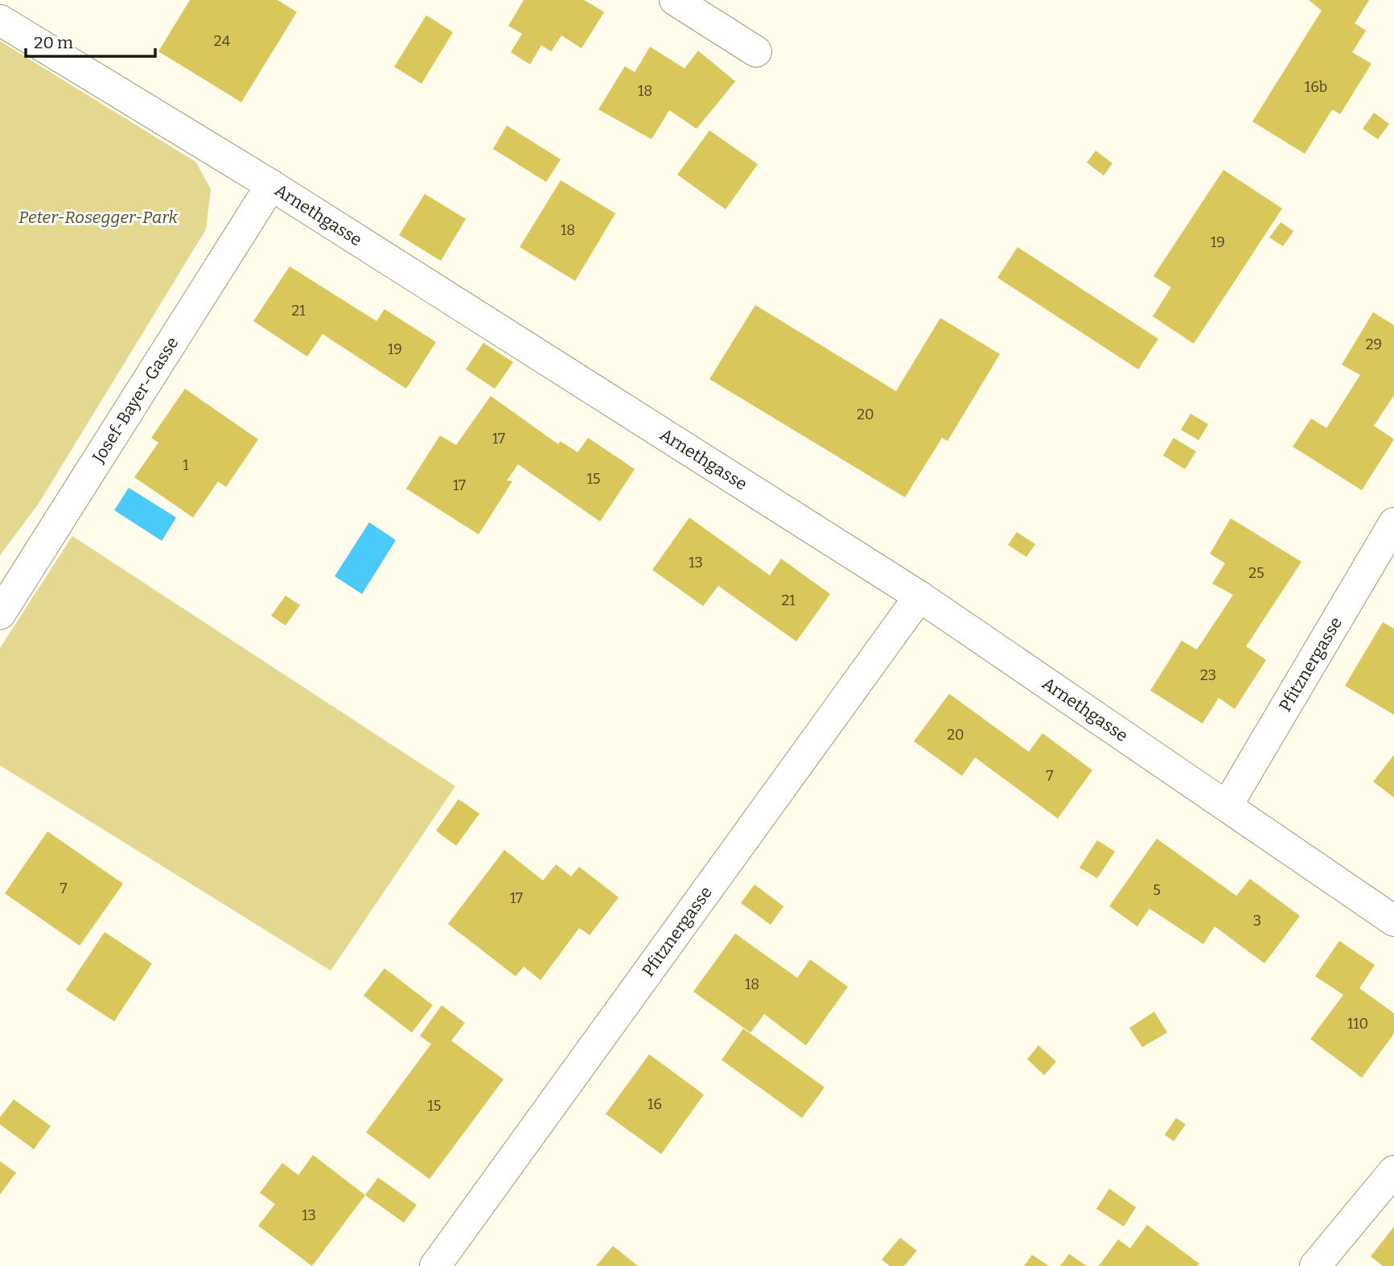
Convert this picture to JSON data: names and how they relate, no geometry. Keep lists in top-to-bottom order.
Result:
{
  "streets": {
    "street": ["Arnethgasse", "Josef-Bayer-Gasse", "Pfitznergasse"]
  },
  "crossings": [
    ["Arnethgasse", "Josef-Bayer-Gasse"],
    ["Arnethgasse", "Pfitznergasse"]
  ],
  "parks": ["Peter-Rosegger-Park"],
  "house_numbers": [
    "24",
    "16b",
    "18",
    "18",
    "19",
    "21",
    "29",
    "19",
    "20",
    "17",
    "1",
    "15",
    "17",
    "13",
    "25",
    "21",
    "23",
    "20",
    "7",
    "7",
    "5",
    "17",
    "3",
    "18",
    "110",
    "16",
    "15",
    "13"
  ],
  "scale_bar": "20 m"
}
